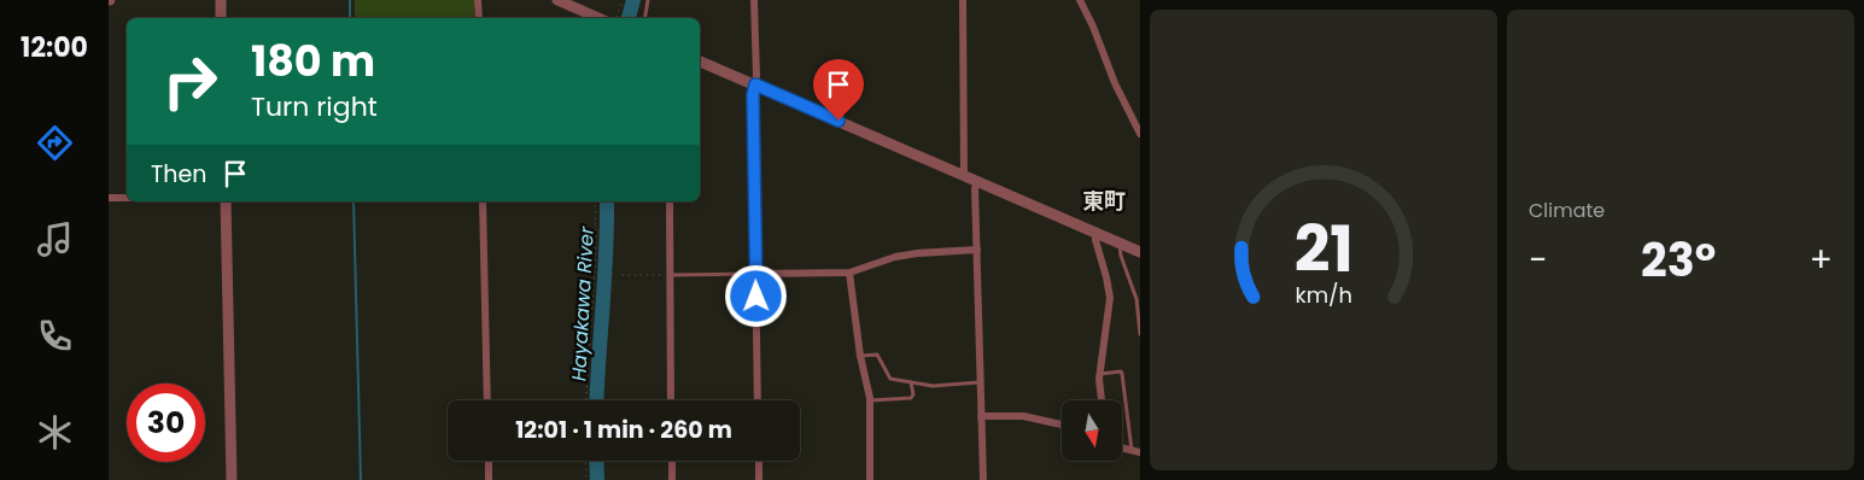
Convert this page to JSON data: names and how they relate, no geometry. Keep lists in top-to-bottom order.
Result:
{
  "districts": ["東町"],
  "water": ["Hayakawa River"],
  "north": "bottom",
  "page": {
    "tabs": "12:00",
    "tile": "Climate",
    "turn": ["180 m", "Turn right"],
    "then": "Then",
    "heat": ["−", "23°", "+"],
    "limit": "30",
    "trip": "12:01 · 1 min · 260 m",
    "gauge": ["21", "km/h"]
  }
}
